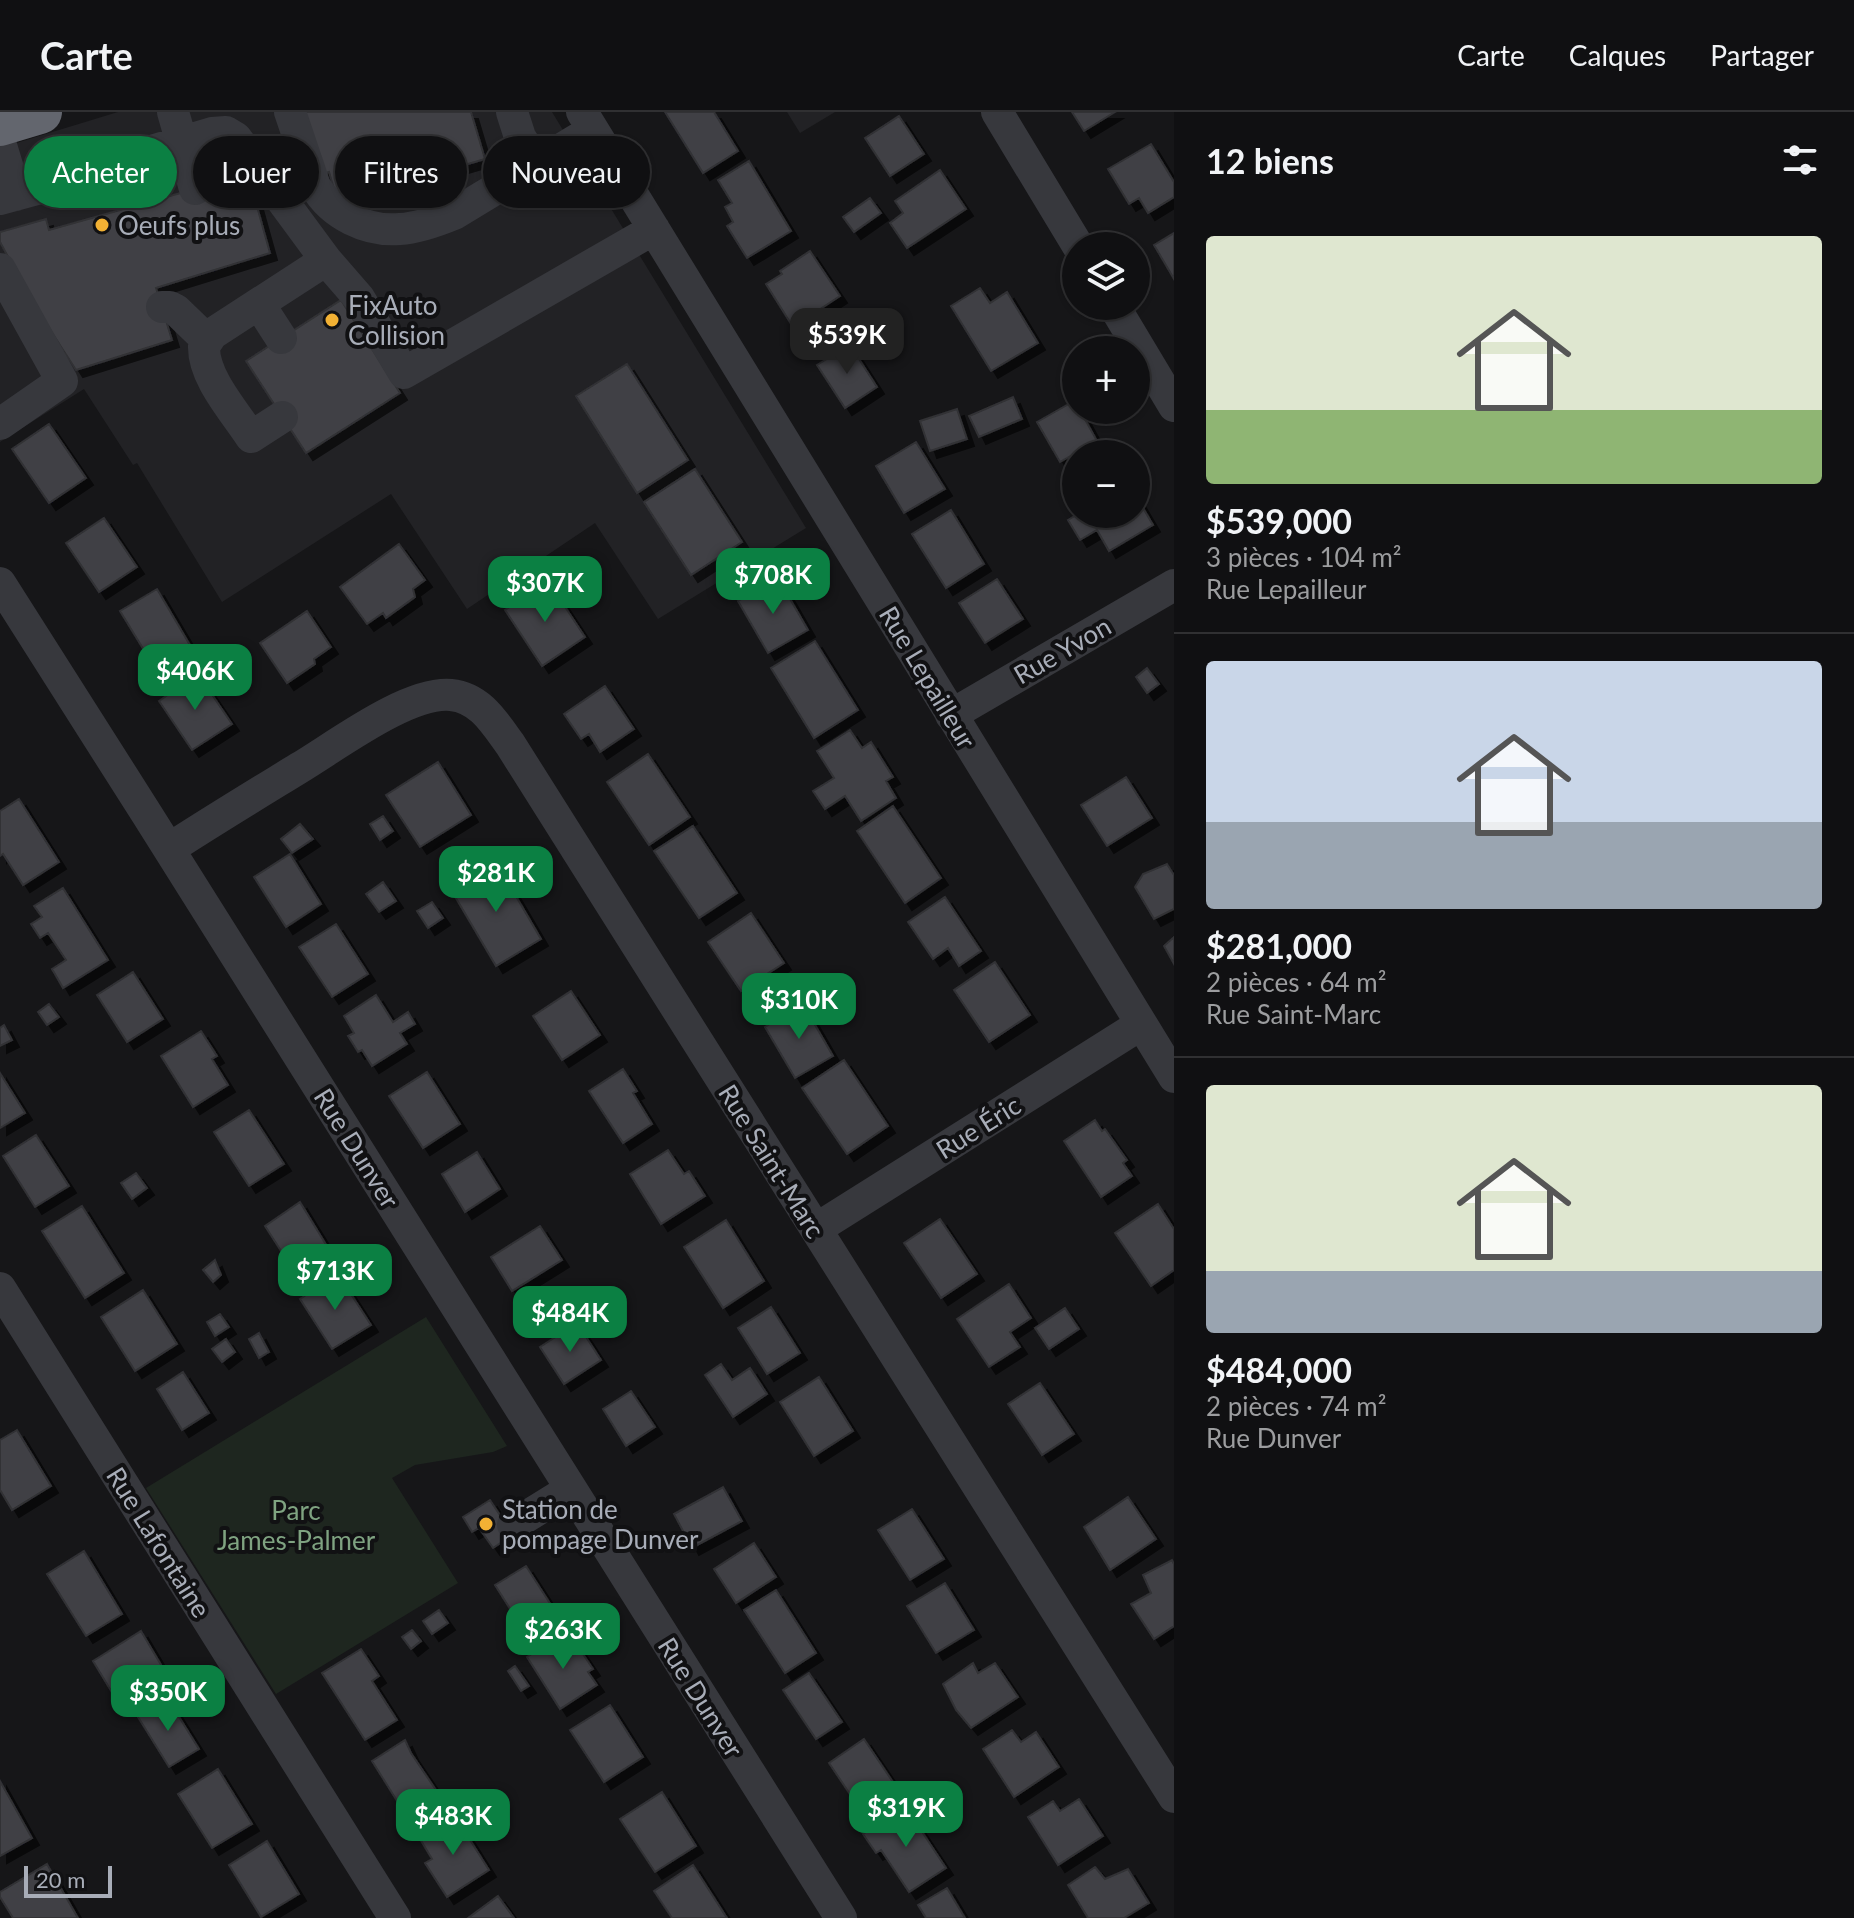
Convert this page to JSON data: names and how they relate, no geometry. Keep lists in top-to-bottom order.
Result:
{
  "streets": {
    "street": [
      "Rue Yvon",
      "Rue Lepailleur",
      "Rue Éric",
      "Rue Dunver",
      "Rue Saint-Marc",
      "Rue Lafontaine"
    ]
  },
  "crossings": [
    ["Rue Yvon", "Rue Lepailleur"],
    ["Rue Lepailleur", "Rue Éric"],
    ["Rue Éric", "Rue Saint-Marc"],
    ["Rue Dunver", "Rue Saint-Marc"]
  ],
  "parks": ["Parc James-Palmer"],
  "places": ["Oeufs plus", "FixAuto Collision", "Station de pompage Dunver"],
  "scale_bar": "20 m",
  "page": {
    "header": "Carte",
    "nav": ["Carte", "Calques", "Partager"],
    "heading": "12 biens",
    "chip": [
      "Acheter",
      "Louer",
      "Filtres",
      "Nouveau"
    ],
    "list": [
      {
        "name": "$539,000",
        "note": "3 pièces · 104 m² · Rue Lepailleur"
      },
      {
        "name": "$281,000",
        "note": "2 pièces · 64 m² · Rue Saint-Marc"
      },
      {
        "name": "$484,000",
        "note": "2 pièces · 74 m² · Rue Dunver"
      }
    ],
    "map_buttons": ["+", "−"],
    "price": [
      "$539K",
      "$708K",
      "$307K",
      "$406K",
      "$281K",
      "$310K",
      "$713K",
      "$484K",
      "$263K",
      "$350K",
      "$319K",
      "$483K"
    ],
    "scale": "20 m"
  }
}
